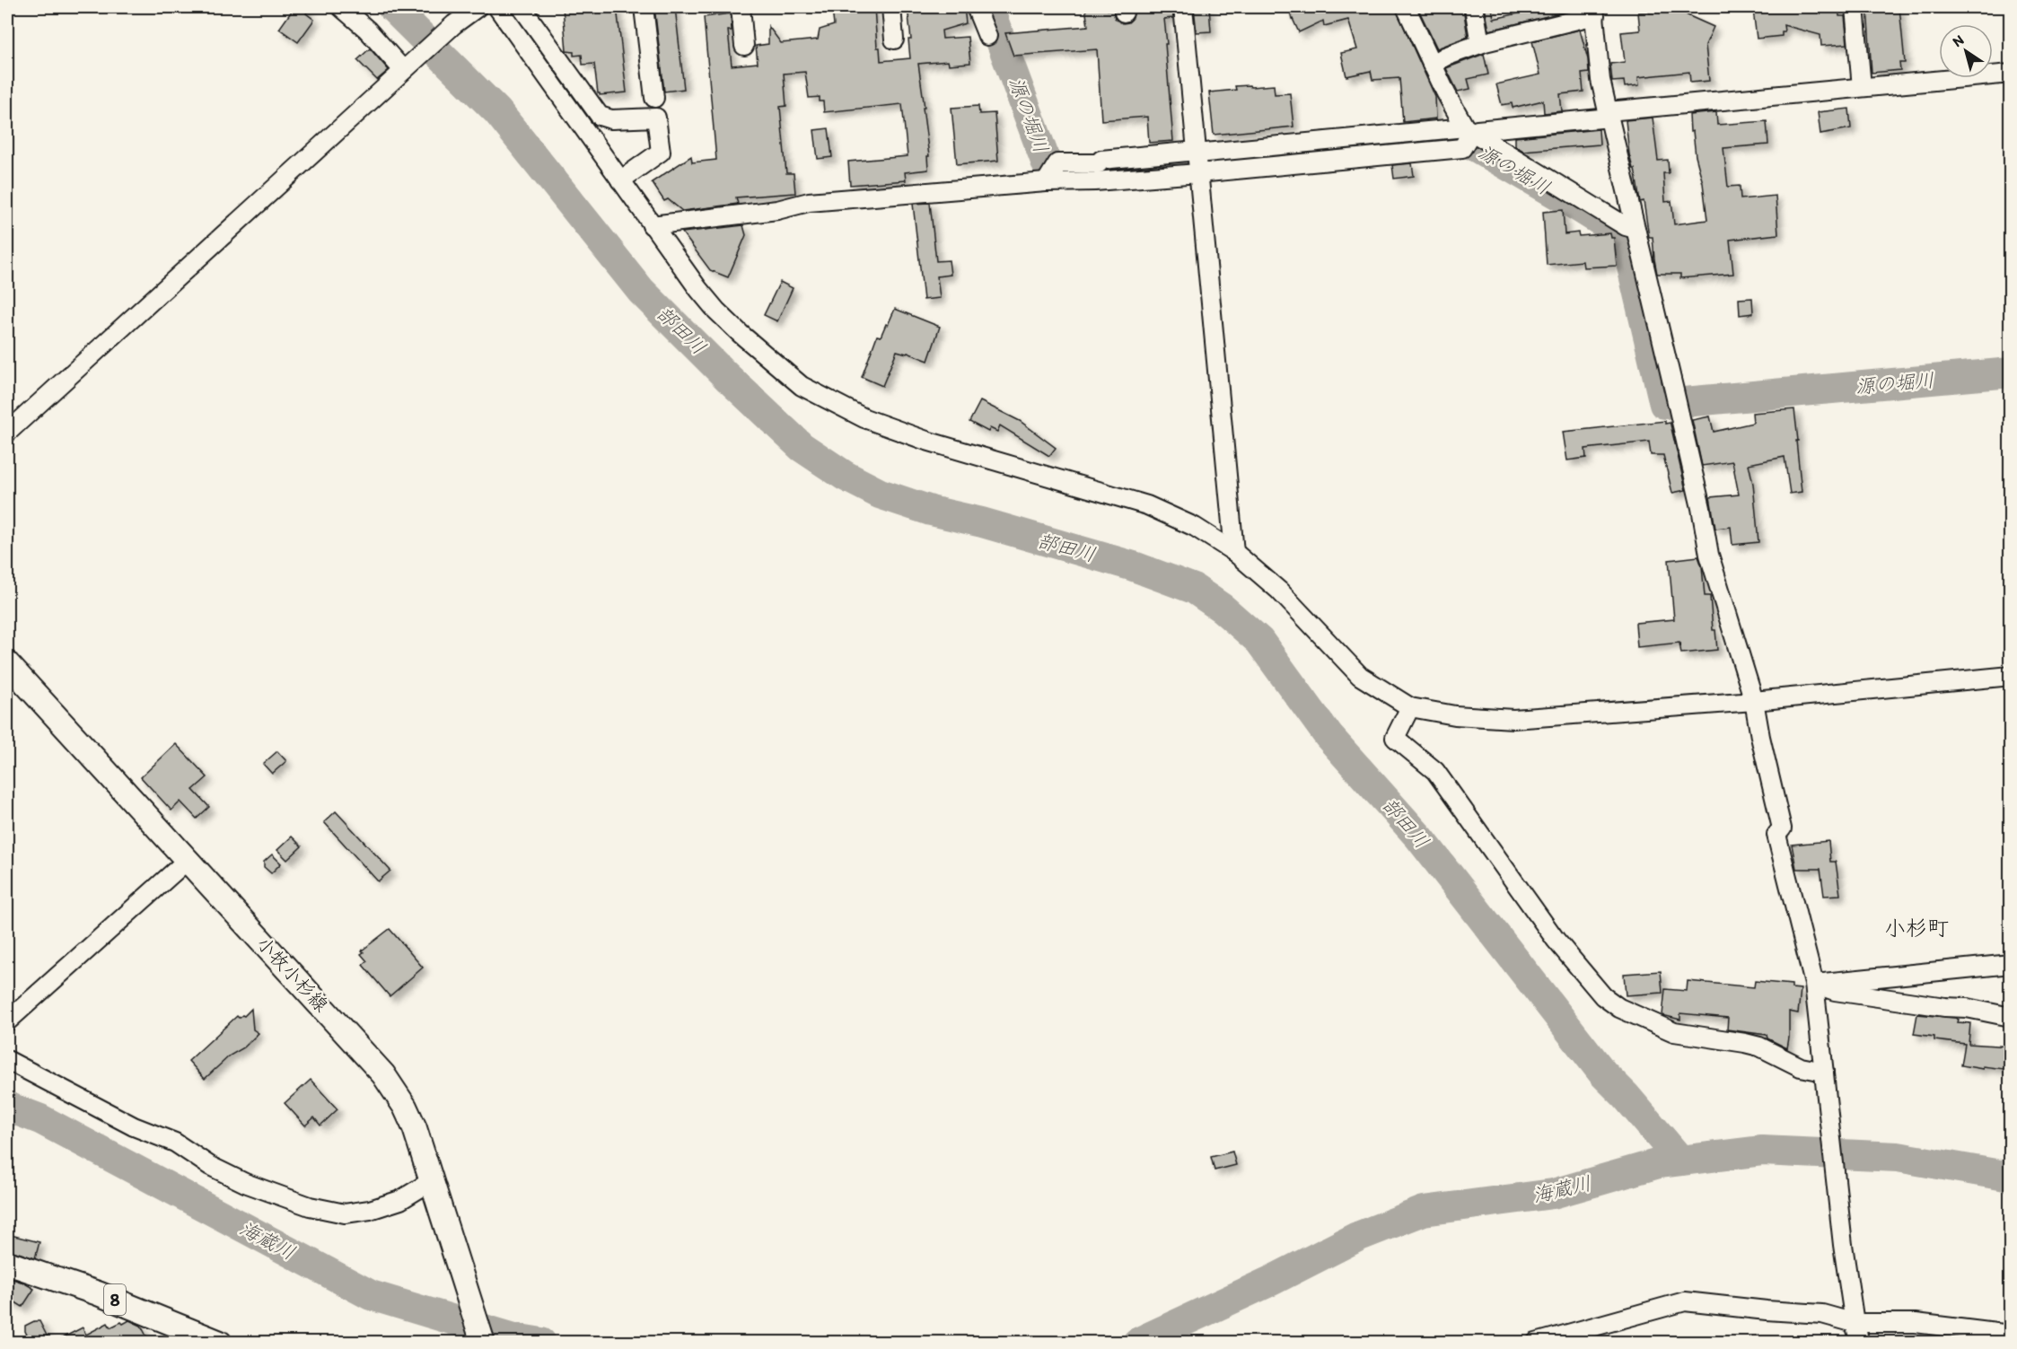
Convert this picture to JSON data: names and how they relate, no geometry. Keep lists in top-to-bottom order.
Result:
{
  "streets": {
    "main road": ["小牧小杉線", "8"]
  },
  "districts": ["小杉町"],
  "water": ["源の堀川", "部田川", "海蔵川"],
  "north": "top left"
}
